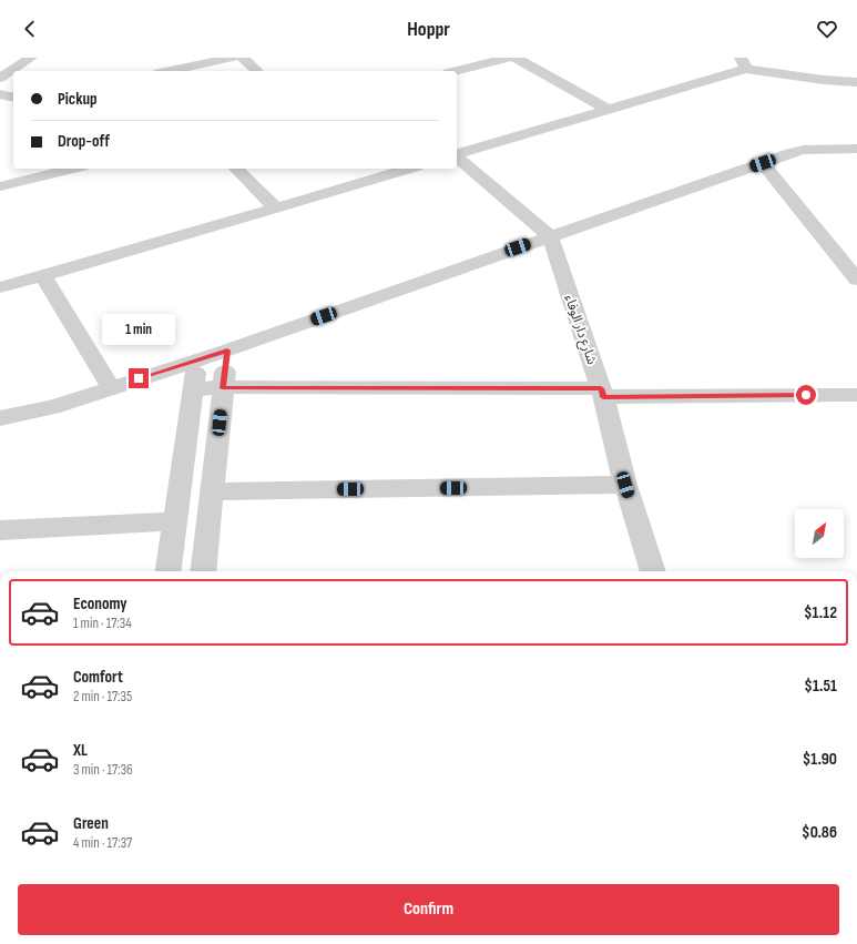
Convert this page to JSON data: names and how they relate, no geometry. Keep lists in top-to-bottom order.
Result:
{
  "streets": {
    "street": ["شارع دار الوفاء"]
  },
  "north": "top right",
  "page": {
    "header": "Hoppr",
    "banner": ["Pickup", "Drop-off"],
    "bubble": "1 min",
    "list": [
      {
        "name": "Economy",
        "note": "1 min · 17:34",
        "value": "$1.12"
      },
      {
        "name": "Comfort",
        "note": "2 min · 17:35",
        "value": "$1.51"
      },
      {
        "name": "XL",
        "note": "3 min · 17:36",
        "value": "$1.90"
      },
      {
        "name": "Green",
        "note": "4 min · 17:37",
        "value": "$0.86"
      }
    ],
    "buttons": "Confirm"
  }
}
